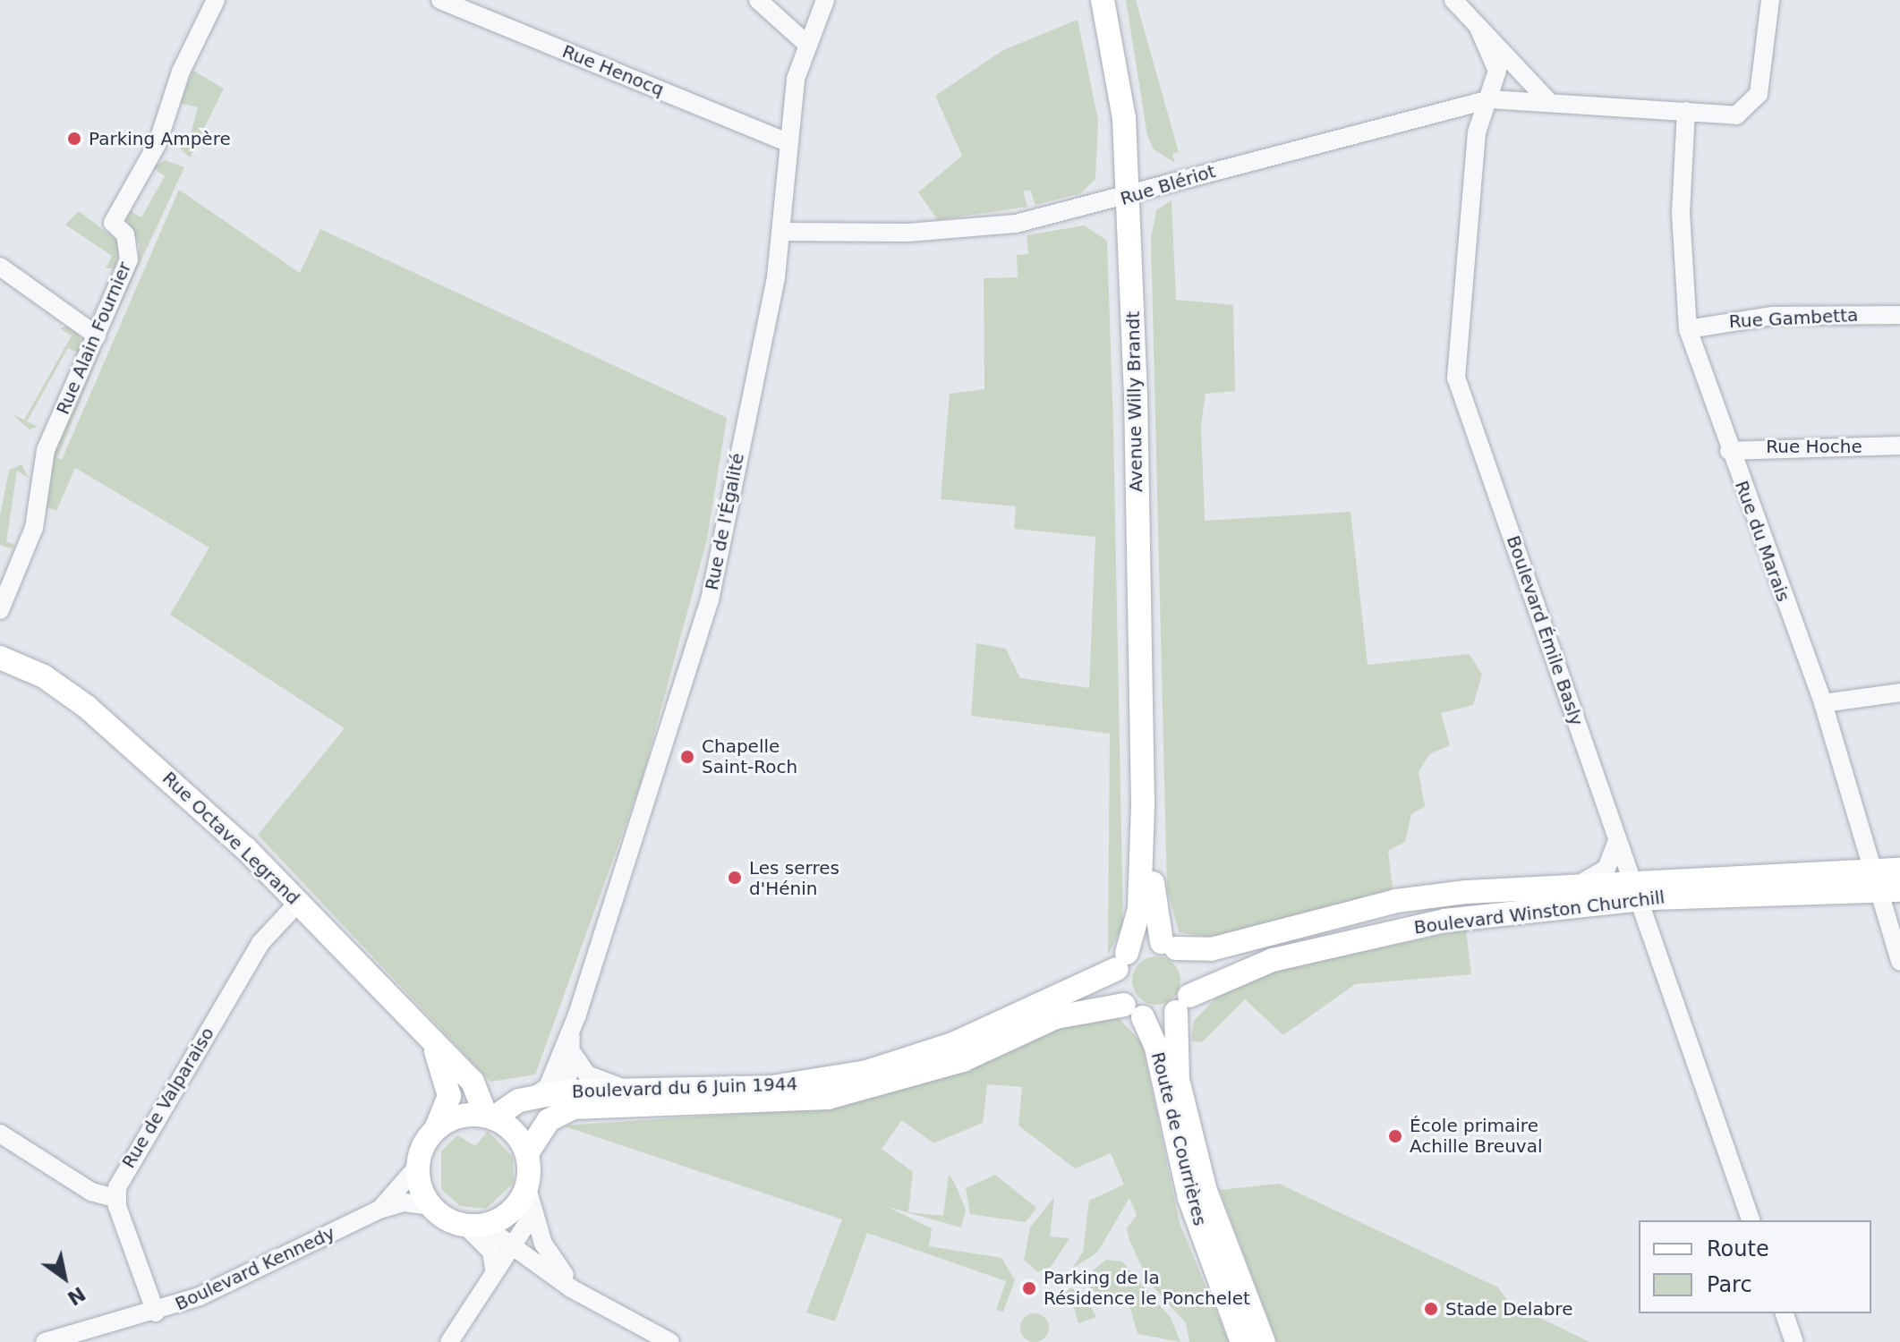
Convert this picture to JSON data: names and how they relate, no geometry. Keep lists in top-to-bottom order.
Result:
{
  "streets": {
    "main road": [
      "Avenue Willy Brandt",
      "Rue Octave Legrand",
      "Boulevard Winston Churchill",
      "Boulevard du 6 Juin 1944",
      "Route de Courrières"
    ],
    "street": [
      "Rue Henocq",
      "Rue Blériot",
      "Rue Gambetta",
      "Rue Alain Fournier",
      "Rue Hoche",
      "Rue de l'Égalité",
      "Rue du Marais",
      "Boulevard Émile Basly",
      "Rue de Valparaiso",
      "Boulevard Kennedy"
    ]
  },
  "crossings": [
    ["Rue Henocq", "Rue de l'Égalité"],
    ["Rue Blériot", "Avenue Willy Brandt"],
    ["Rue Blériot", "Rue de l'Égalité"],
    ["Rue Blériot", "Rue du Marais"],
    ["Rue Blériot", "Boulevard Émile Basly"],
    ["Rue Gambetta", "Rue du Marais"],
    ["Avenue Willy Brandt", "Boulevard Winston Churchill"],
    ["Avenue Willy Brandt", "Boulevard du 6 Juin 1944"],
    ["Avenue Willy Brandt", "Route de Courrières"],
    ["Rue Hoche", "Rue du Marais"],
    ["Rue de l'Égalité", "Boulevard du 6 Juin 1944"],
    ["Rue du Marais", "Boulevard Winston Churchill"],
    ["Boulevard Émile Basly", "Boulevard Winston Churchill"],
    ["Rue Octave Legrand", "Boulevard du 6 Juin 1944"],
    ["Rue Octave Legrand", "Rue de Valparaiso"],
    ["Rue Octave Legrand", "Boulevard Kennedy"],
    ["Boulevard Winston Churchill", "Boulevard du 6 Juin 1944"],
    ["Boulevard Winston Churchill", "Route de Courrières"],
    ["Boulevard du 6 Juin 1944", "Route de Courrières"],
    ["Boulevard du 6 Juin 1944", "Boulevard Kennedy"]
  ],
  "places": [
    "Parking Ampère",
    "Chapelle Saint-Roch",
    "Les serres d'Hénin",
    "École primaire Achille Breuval",
    "Parking de la Résidence le Ponchelet",
    "Stade Delabre"
  ],
  "legend": ["Route", "Parc"],
  "north": "bottom right"
}
